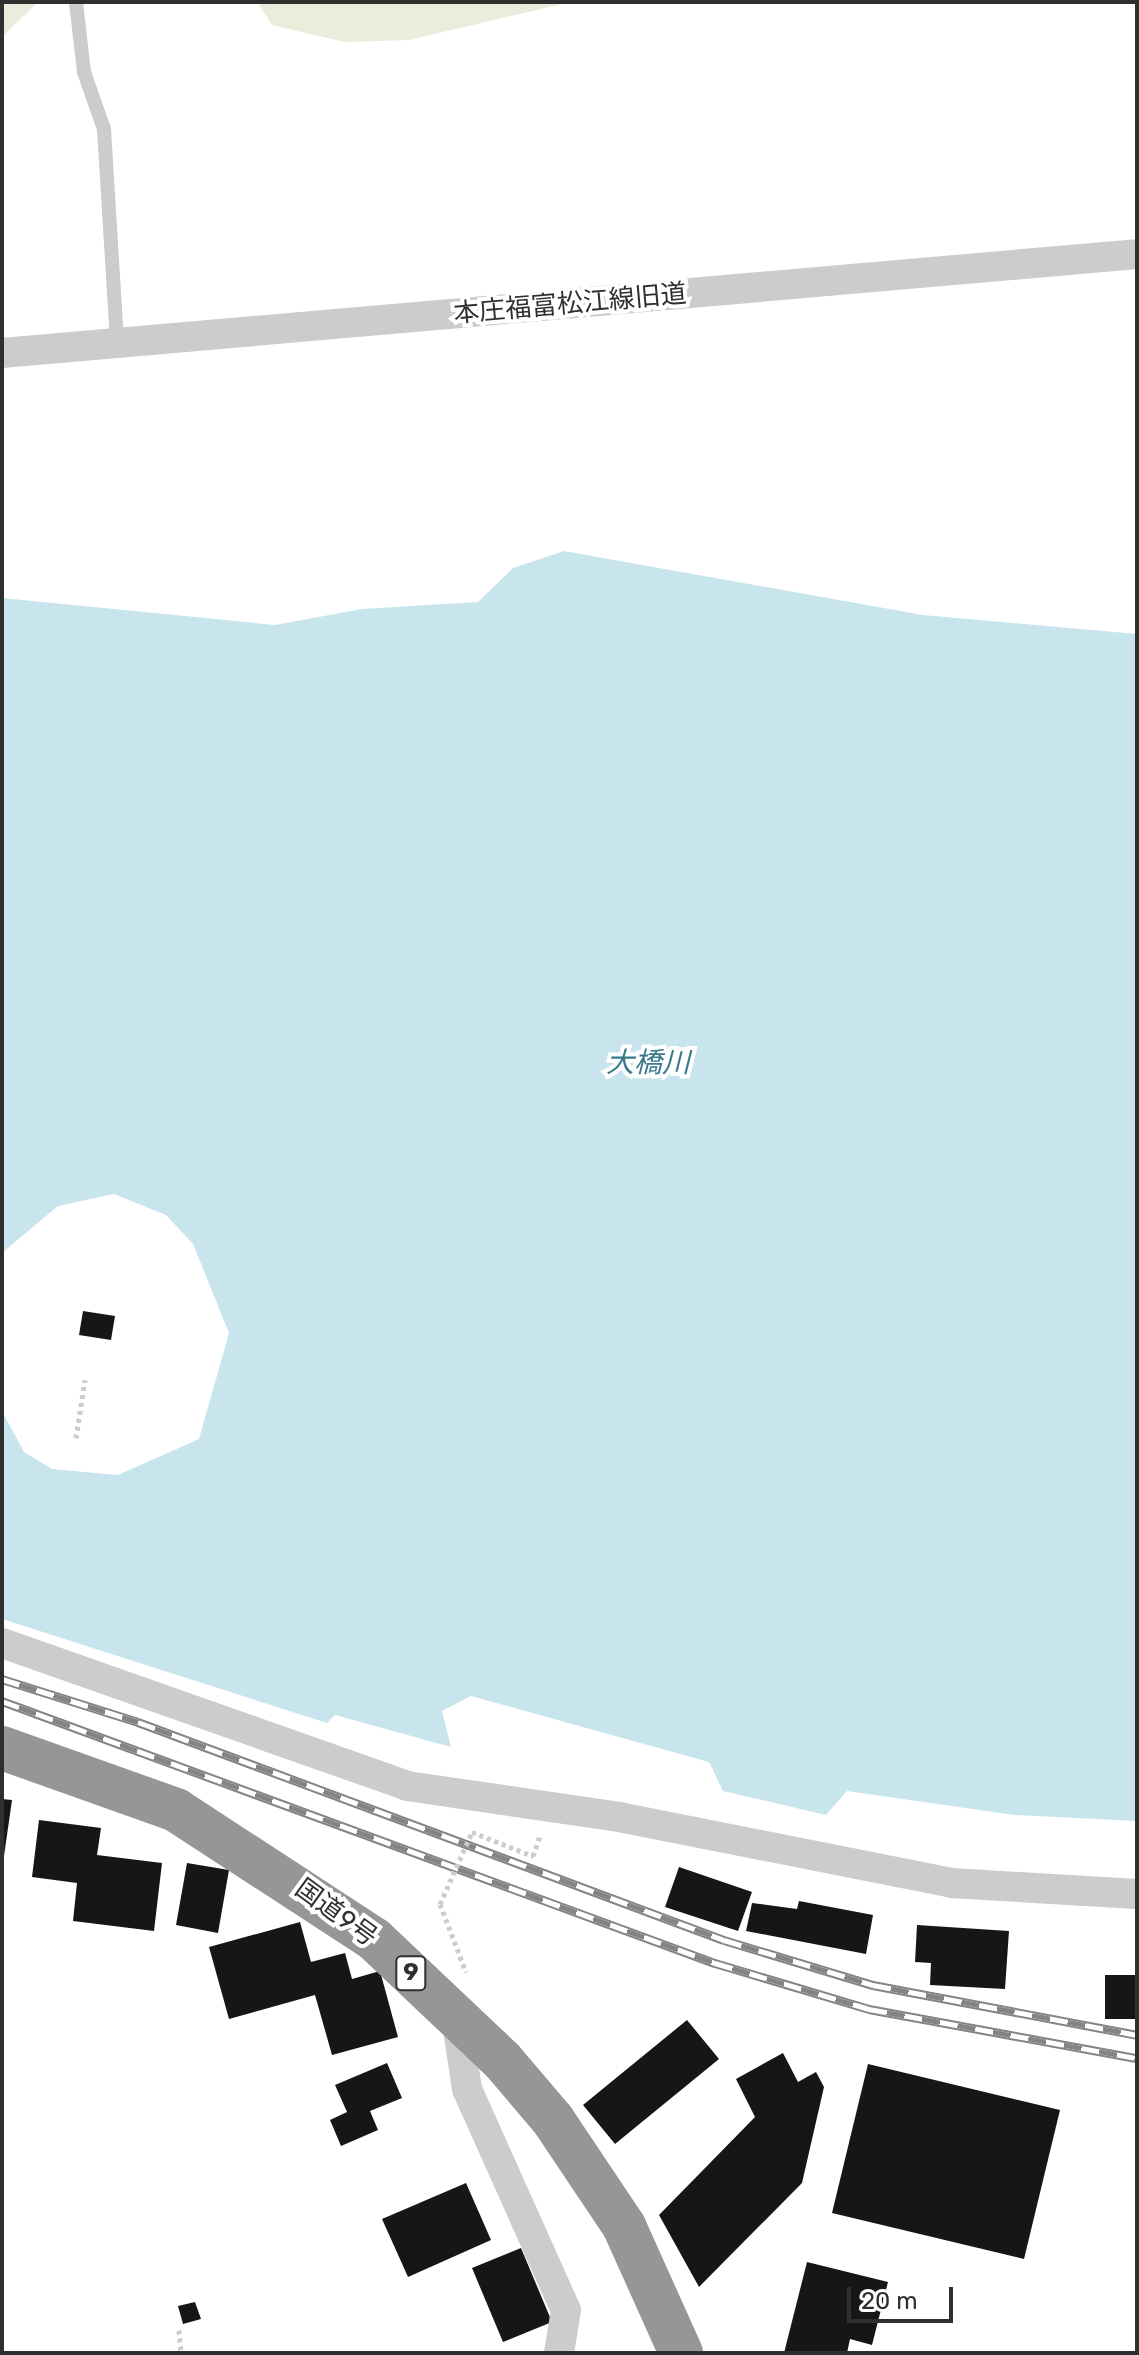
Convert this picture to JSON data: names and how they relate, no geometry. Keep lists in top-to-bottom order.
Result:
{
  "streets": {
    "highway": ["国道9号", "9"],
    "street": ["本庄福富松江線旧道"]
  },
  "water": ["大橋川"],
  "scale_bar": "20 m"
}
